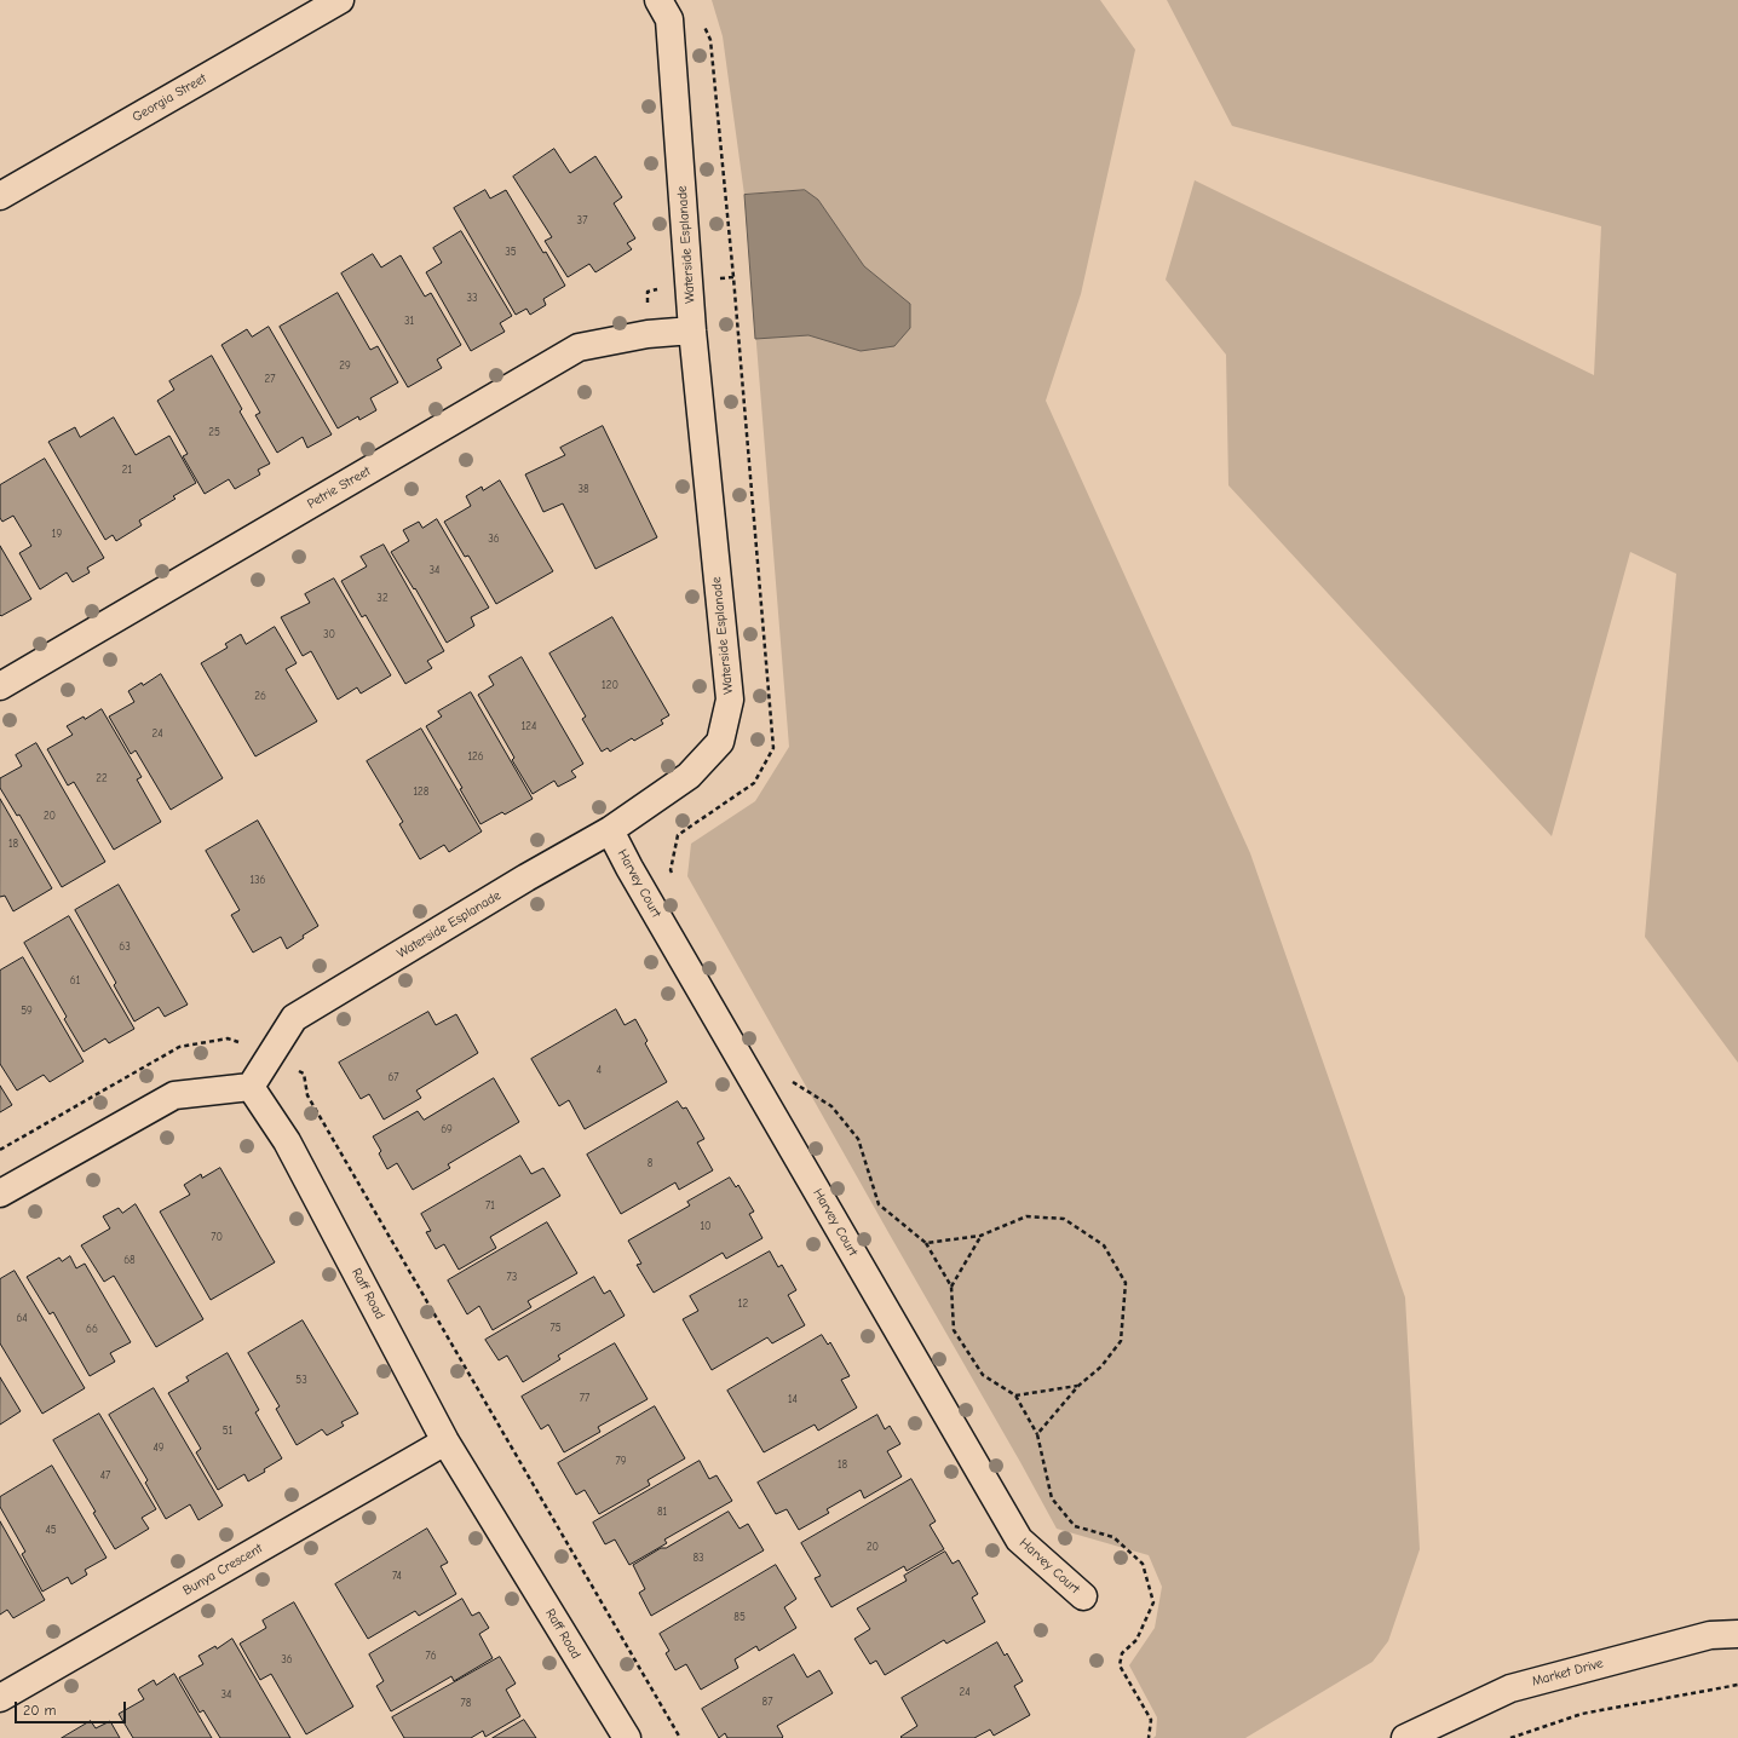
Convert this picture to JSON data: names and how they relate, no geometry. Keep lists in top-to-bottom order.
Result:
{
  "streets": {
    "street": [
      "Georgia Street",
      "Waterside Esplanade",
      "Petrie Street",
      "Harvey Court",
      "Raff Road",
      "Bunya Crescent",
      "Market Drive"
    ]
  },
  "crossings": [
    ["Waterside Esplanade", "Petrie Street"],
    ["Waterside Esplanade", "Harvey Court"],
    ["Waterside Esplanade", "Raff Road"],
    ["Raff Road", "Bunya Crescent"]
  ],
  "house_numbers": [
    "37",
    "35",
    "33",
    "31",
    "29",
    "27",
    "25",
    "21",
    "38",
    "19",
    "36",
    "34",
    "32",
    "30",
    "120",
    "26",
    "124",
    "24",
    "126",
    "22",
    "128",
    "20",
    "18",
    "136",
    "63",
    "61",
    "59",
    "4",
    "67",
    "69",
    "8",
    "71",
    "10",
    "70",
    "68",
    "73",
    "12",
    "64",
    "75",
    "66",
    "53",
    "77",
    "14",
    "51",
    "49",
    "79",
    "18",
    "47",
    "81",
    "45",
    "20",
    "83",
    "74",
    "85",
    "76",
    "36",
    "24",
    "34",
    "87",
    "78"
  ],
  "scale_bar": "20 m"
}
